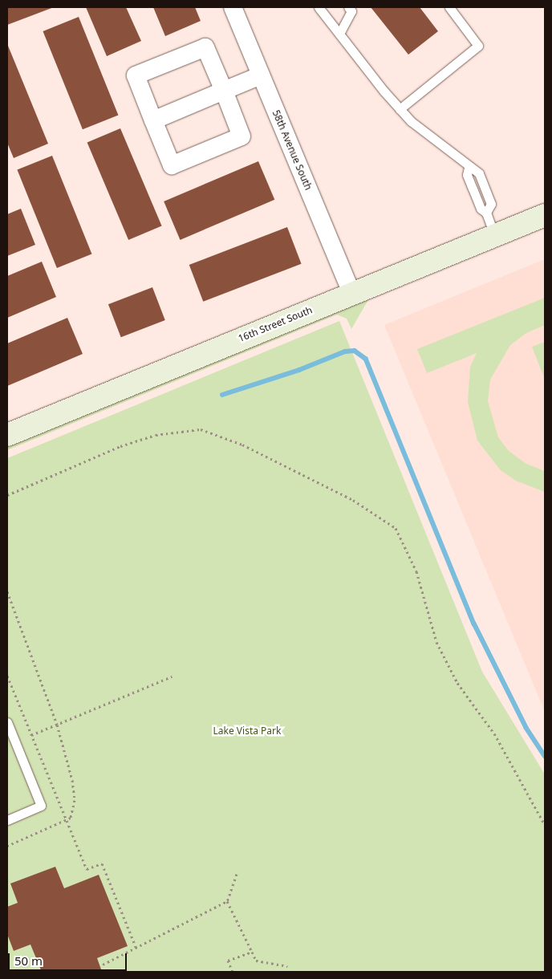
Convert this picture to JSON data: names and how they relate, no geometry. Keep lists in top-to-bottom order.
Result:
{
  "streets": {
    "street": ["58th Avenue South", "16th Street South"]
  },
  "crossings": [
    ["58th Avenue South", "16th Street South"]
  ],
  "parks": ["Lake Vista Park"],
  "scale_bar": "50 m"
}
